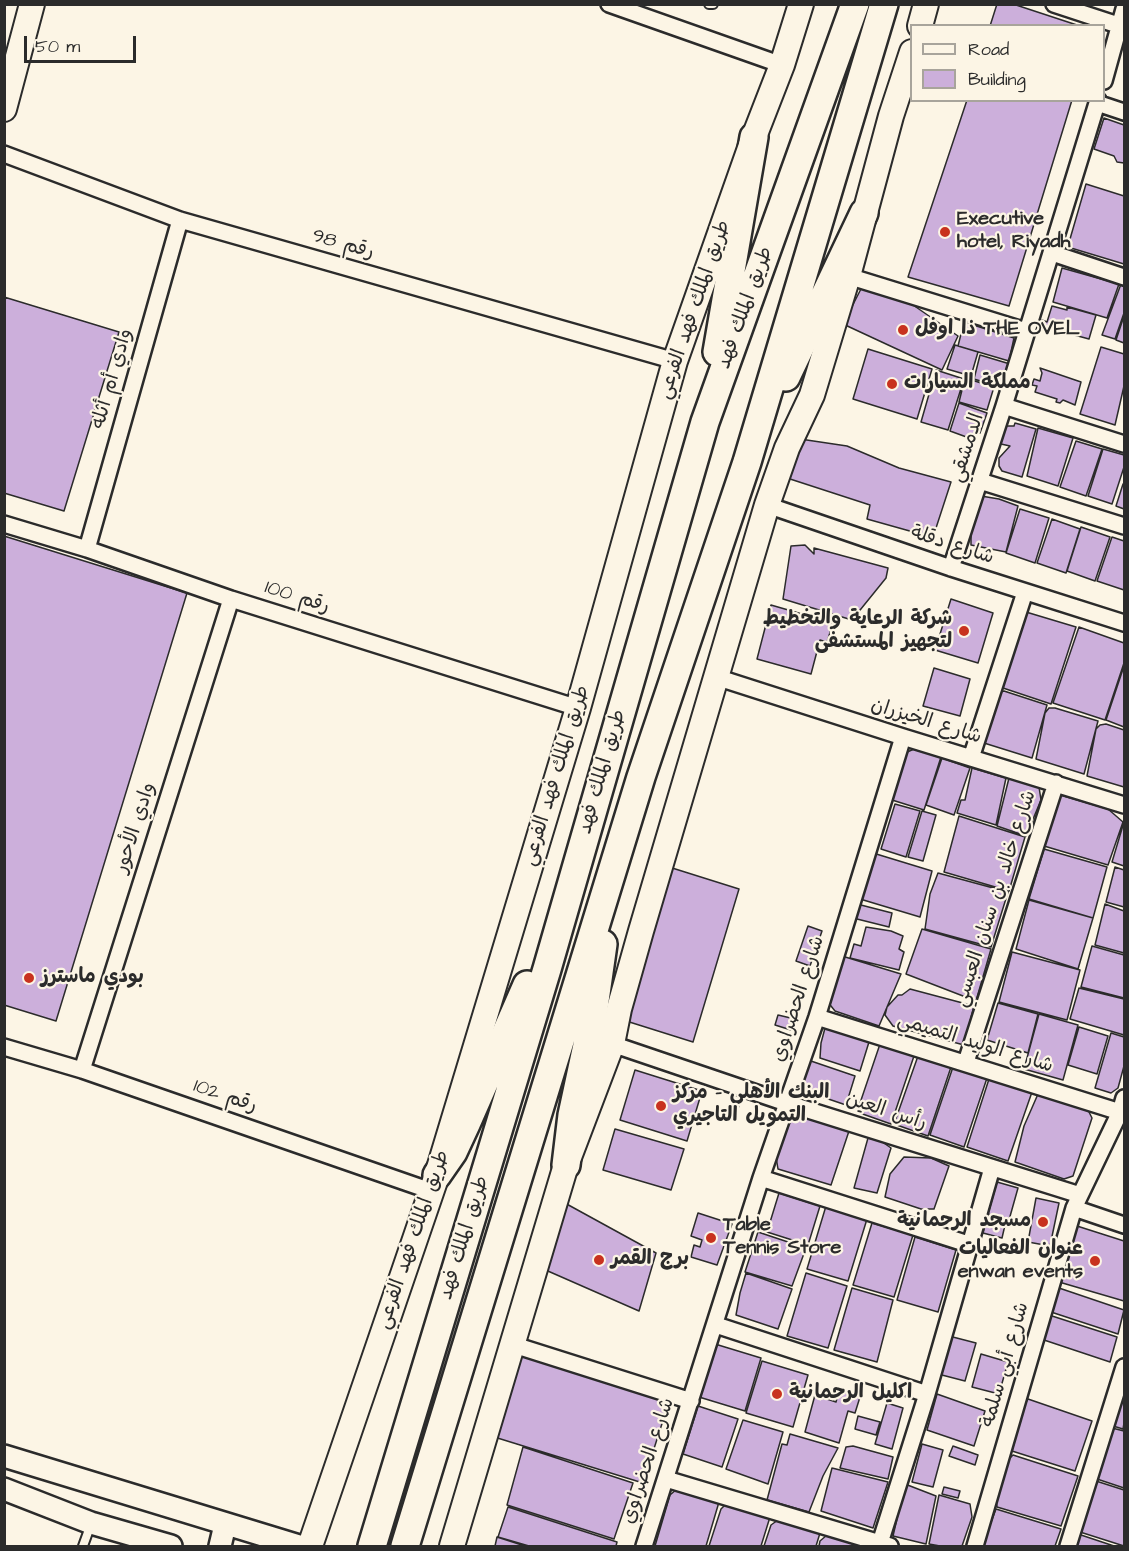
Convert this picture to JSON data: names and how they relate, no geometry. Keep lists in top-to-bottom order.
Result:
{
  "streets": {
    "highway": ["طريق الملك فهد"],
    "main road": ["طريق الملك فهد الفرعي"],
    "street": [
      "رقم 98",
      "وادي أم أثله",
      "الدمشقي",
      "شارع دقلة",
      "رقم 100",
      "شارع الخيزران",
      "وادي الأحور",
      "شارع خالد بن سنان العبسي",
      "شارع الحضراوي",
      "شارع الوليد التميمي",
      "رقم 102",
      "رأس العين",
      "شارع أبي سلمة"
    ]
  },
  "crossings": [
    ["رقم 98", "طريق الملك فهد الفرعي"],
    ["رقم 98", "وادي أم أثله"],
    ["طريق الملك فهد الفرعي", "رقم 100"],
    ["طريق الملك فهد الفرعي", "رقم 102"],
    ["وادي أم أثله", "رقم 100"],
    ["الدمشقي", "شارع دقلة"],
    ["رقم 100", "وادي الأحور"],
    ["شارع الخيزران", "شارع خالد بن سنان العبسي"],
    ["شارع الخيزران", "شارع الحضراوي"],
    ["وادي الأحور", "رقم 102"],
    ["شارع خالد بن سنان العبسي", "شارع الوليد التميمي"],
    ["شارع الحضراوي", "شارع الوليد التميمي"],
    ["شارع الحضراوي", "رأس العين"],
    ["شارع الوليد التميمي", "شارع أبي سلمة"],
    ["رأس العين", "شارع أبي سلمة"]
  ],
  "places": [
    "Executive hotel, Riyadh",
    "ذا اوفل THE OVEL",
    "مملكة السيارات",
    "شركة الرعاية والتخطيط لتجهيز المستشفى",
    "بودي ماسترز",
    "البنك الأهلي - مركز التمويل التاجيري",
    "مسجد الرحمانية",
    "Table Tennis Store",
    "برج القمر",
    "عنوان الفعاليات enwan events",
    "اكليل الرحمانية"
  ],
  "legend": ["Road", "Building"],
  "scale_bar": "50 m"
}
